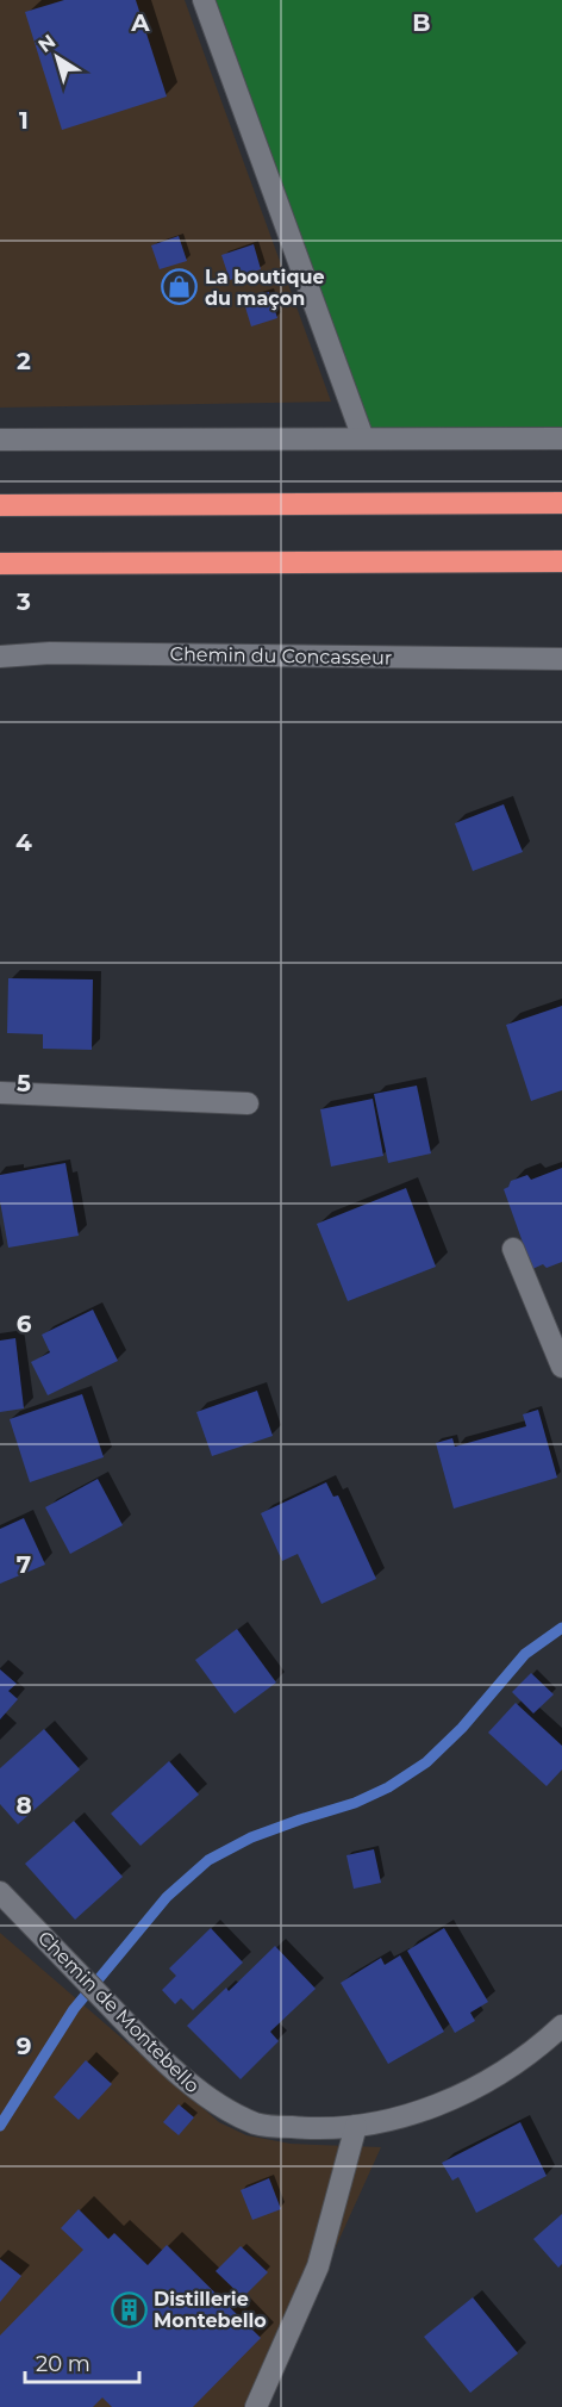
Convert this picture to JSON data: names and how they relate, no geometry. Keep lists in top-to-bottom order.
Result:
{
  "streets": {
    "street": ["Chemin du Concasseur", "Chemin de Montebello"]
  },
  "places": {
    "shop": ["La boutique du maçon"],
    "building": ["Distillerie Montebello"]
  },
  "scale_bar": "20 m",
  "north": "top left",
  "grid": {
    "columns": ["A", "B"],
    "rows": [
      "1",
      "2",
      "3",
      "4",
      "5",
      "6",
      "7",
      "8",
      "9"
    ]
  }
}
